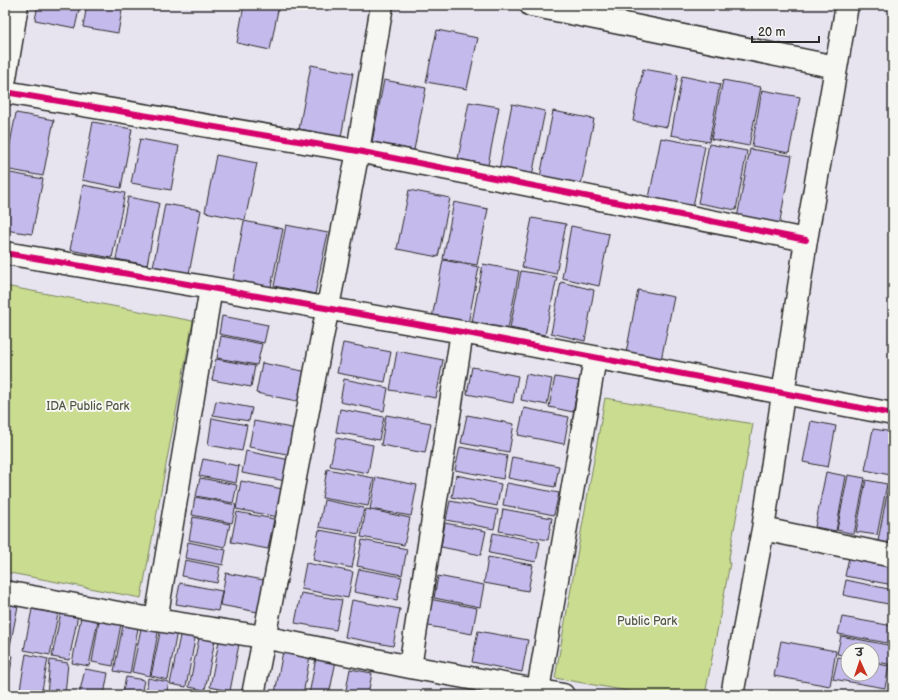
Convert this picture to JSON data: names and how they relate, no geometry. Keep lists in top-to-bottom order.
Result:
{
  "parks": ["IDA Public Park", "Public Park"],
  "scale_bar": "20 m",
  "north": "top"
}
